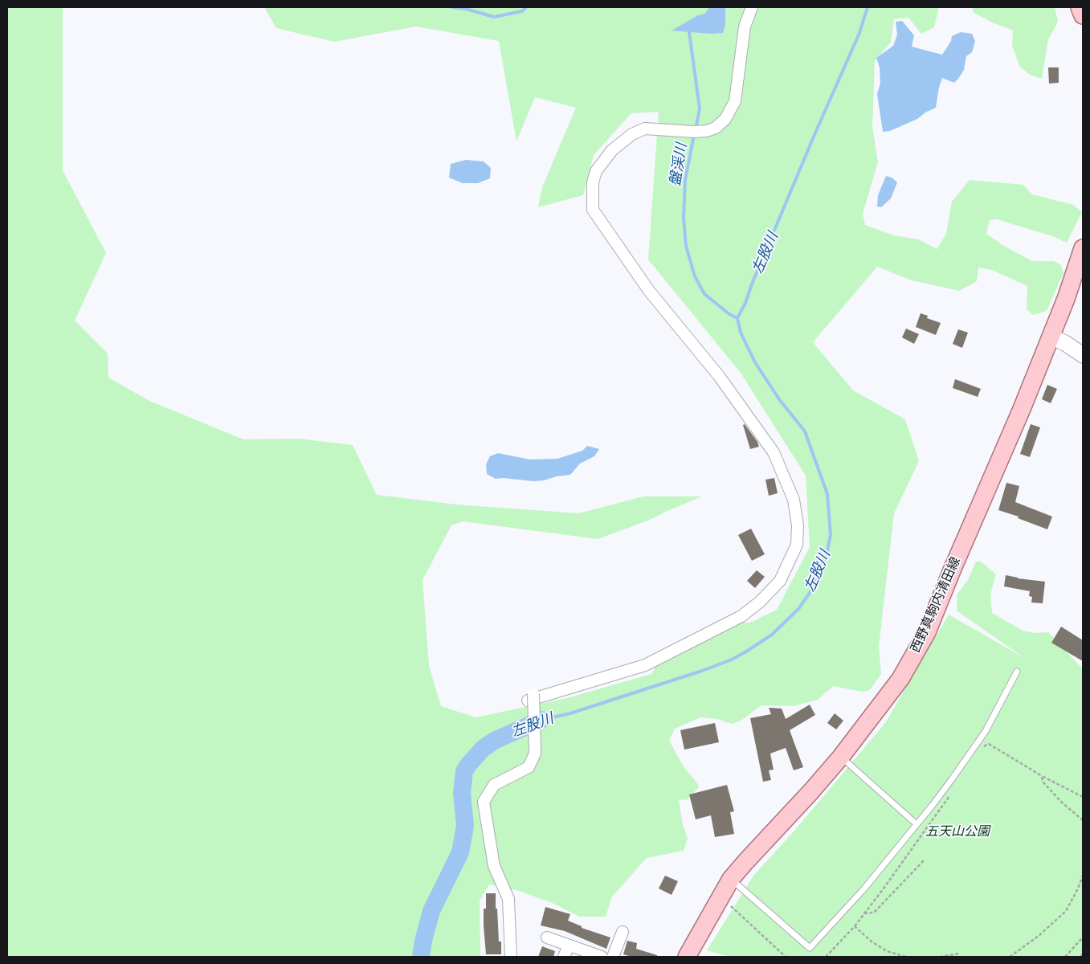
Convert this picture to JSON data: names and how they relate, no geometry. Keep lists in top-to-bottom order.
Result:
{
  "streets": {
    "main road": ["西野真駒内清田線"]
  },
  "water": ["盤渓川", "左股川"],
  "parks": ["五天山公園"]
}
